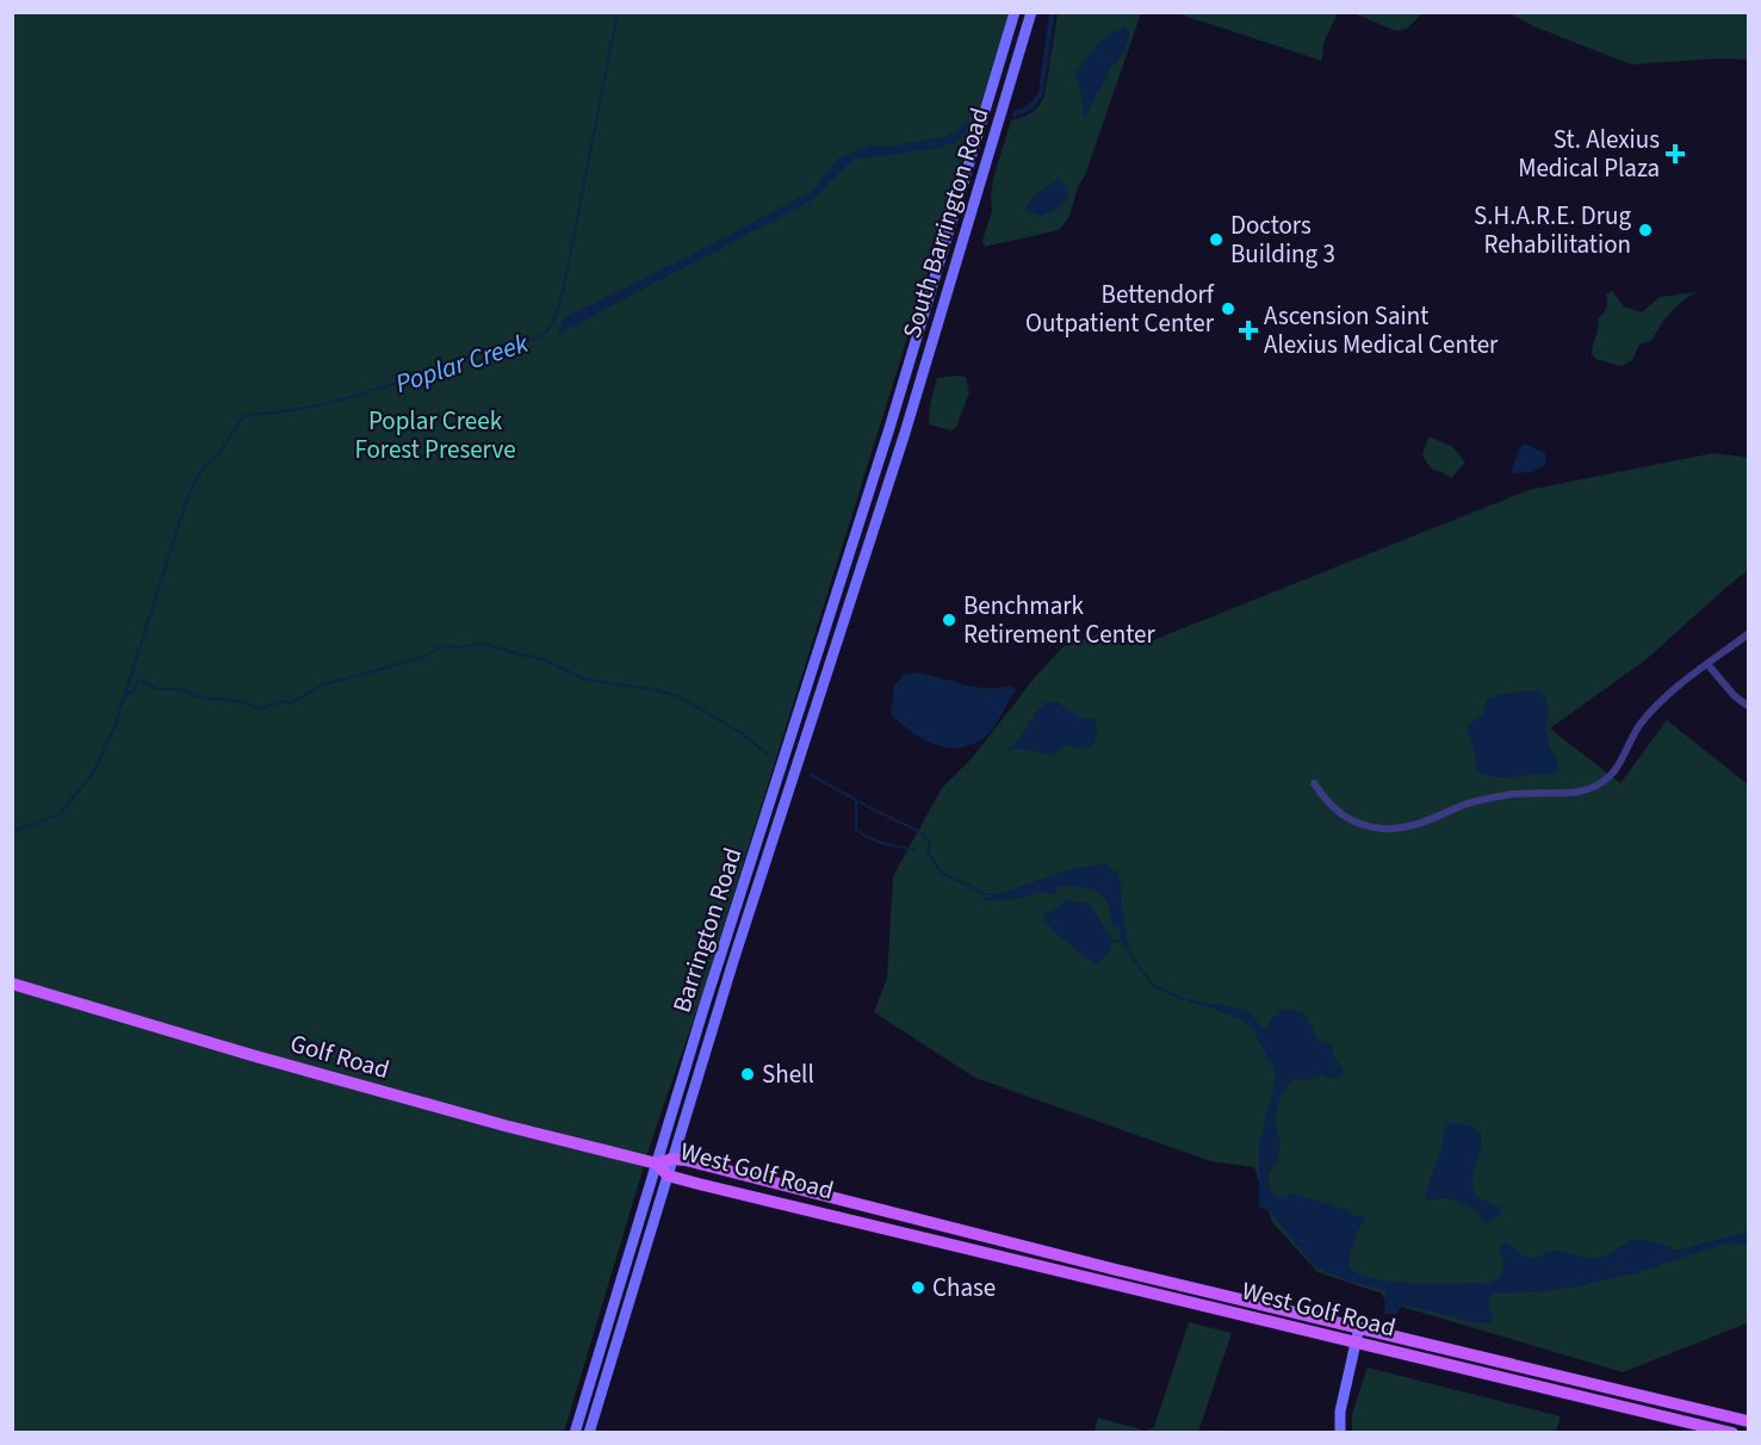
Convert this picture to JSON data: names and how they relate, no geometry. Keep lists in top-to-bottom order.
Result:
{
  "streets": {
    "main road": [
      "South Barrington Road",
      "Barrington Road",
      "Golf Road",
      "West Golf Road"
    ]
  },
  "crossings": [
    ["South Barrington Road", "Barrington Road"],
    ["Barrington Road", "Golf Road"],
    ["Barrington Road", "West Golf Road"],
    ["Golf Road", "West Golf Road"]
  ],
  "water": ["Poplar Creek"],
  "parks": ["Poplar Creek Forest Preserve"],
  "places": {
    "health": ["St. Alexius Medical Plaza", "Ascension Saint Alexius Medical Center"],
    "other": [
      "S.H.A.R.E. Drug Rehabilitation",
      "Doctors Building 3",
      "Bettendorf Outpatient Center",
      "Benchmark Retirement Center",
      "Shell",
      "Chase"
    ]
  }
}
